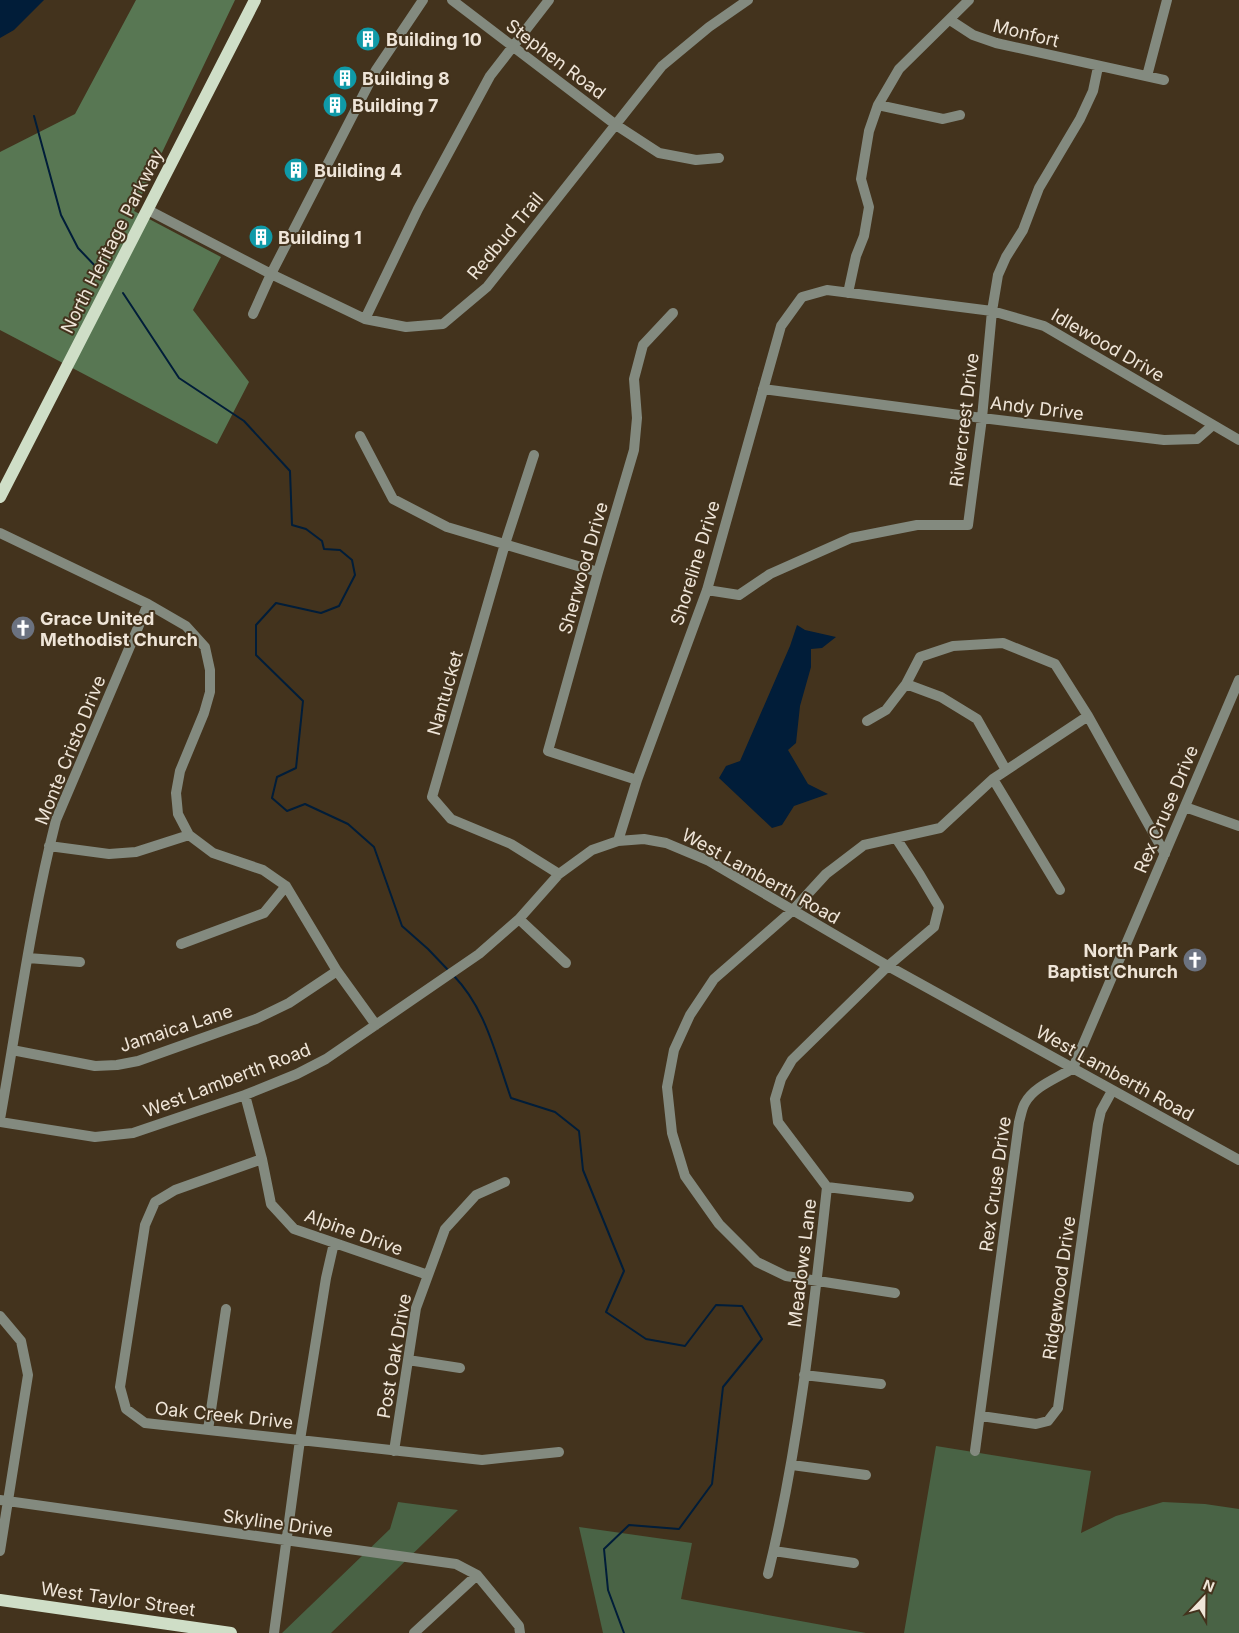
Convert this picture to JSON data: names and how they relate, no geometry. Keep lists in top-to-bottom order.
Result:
{
  "streets": {
    "main road": ["North Heritage Parkway", "West Taylor Street"],
    "street": [
      "Monfort",
      "Stephen Road",
      "Redbud Trail",
      "Idlewood Drive",
      "Andy Drive",
      "Rivercrest Drive",
      "Shoreline Drive",
      "Sherwood Drive",
      "Nantucket",
      "Monte Cristo Drive",
      "Rex Cruse Drive",
      "West Lamberth Road",
      "Jamaica Lane",
      "Alpine Drive",
      "Meadows Lane",
      "Ridgewood Drive",
      "Post Oak Drive",
      "Oak Creek Drive",
      "Skyline Drive"
    ]
  },
  "crossings": [
    ["Monfort", "Rivercrest Drive"],
    ["Stephen Road", "Redbud Trail"],
    ["Redbud Trail", "North Heritage Parkway"],
    ["Idlewood Drive", "Andy Drive"],
    ["Idlewood Drive", "Rivercrest Drive"],
    ["Idlewood Drive", "Shoreline Drive"],
    ["Andy Drive", "Rivercrest Drive"],
    ["Andy Drive", "Shoreline Drive"],
    ["Rivercrest Drive", "Shoreline Drive"],
    ["Shoreline Drive", "Sherwood Drive"],
    ["Shoreline Drive", "West Lamberth Road"],
    ["Nantucket", "West Lamberth Road"],
    ["Monte Cristo Drive", "West Lamberth Road"],
    ["Monte Cristo Drive", "Jamaica Lane"],
    ["Rex Cruse Drive", "West Lamberth Road"],
    ["Rex Cruse Drive", "Ridgewood Drive"],
    ["West Lamberth Road", "Alpine Drive"],
    ["West Lamberth Road", "Meadows Lane"],
    ["West Lamberth Road", "Ridgewood Drive"],
    ["Alpine Drive", "Post Oak Drive"],
    ["Alpine Drive", "Oak Creek Drive"],
    ["Post Oak Drive", "Oak Creek Drive"]
  ],
  "places": {
    "building": [
      "Building 10",
      "Building 8",
      "Building 7",
      "Building 4",
      "Building 1"
    ],
    "church": ["Grace United Methodist Church", "North Park Baptist Church"]
  },
  "north": "top"
}
